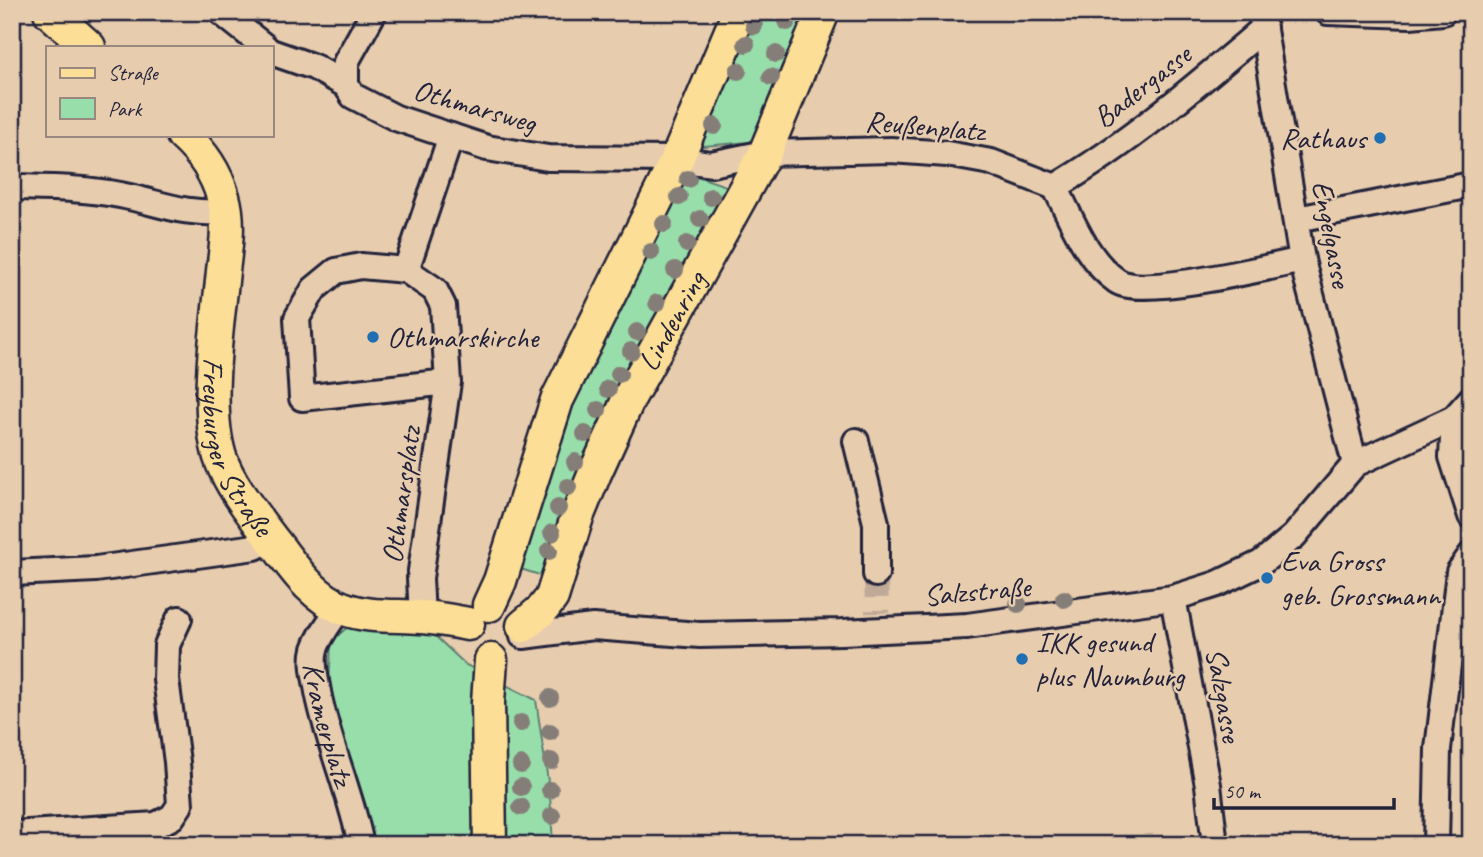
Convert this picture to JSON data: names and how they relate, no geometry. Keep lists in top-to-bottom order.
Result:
{
  "streets": {
    "main road": ["Lindenring", "Freyburger Straße"],
    "street": [
      "Badergasse",
      "Othmarsweg",
      "Reußenplatz",
      "Engelgasse",
      "Othmarsplatz",
      "Salzstraße",
      "Salzgasse",
      "Kramerplatz"
    ]
  },
  "crossings": [
    ["Badergasse", "Reußenplatz"],
    ["Badergasse", "Engelgasse"],
    ["Othmarsweg", "Reußenplatz"],
    ["Reußenplatz", "Lindenring"],
    ["Engelgasse", "Salzstraße"],
    ["Lindenring", "Freyburger Straße"],
    ["Lindenring", "Salzstraße"],
    ["Freyburger Straße", "Othmarsplatz"],
    ["Freyburger Straße", "Salzstraße"],
    ["Freyburger Straße", "Kramerplatz"],
    ["Salzstraße", "Salzgasse"]
  ],
  "places": [
    "Rathaus",
    "Othmarskirche",
    "Eva Gross geb. Grossmann",
    "IKK gesund plus Naumburg"
  ],
  "legend": ["Straße", "Park"],
  "scale_bar": "50 m"
}
